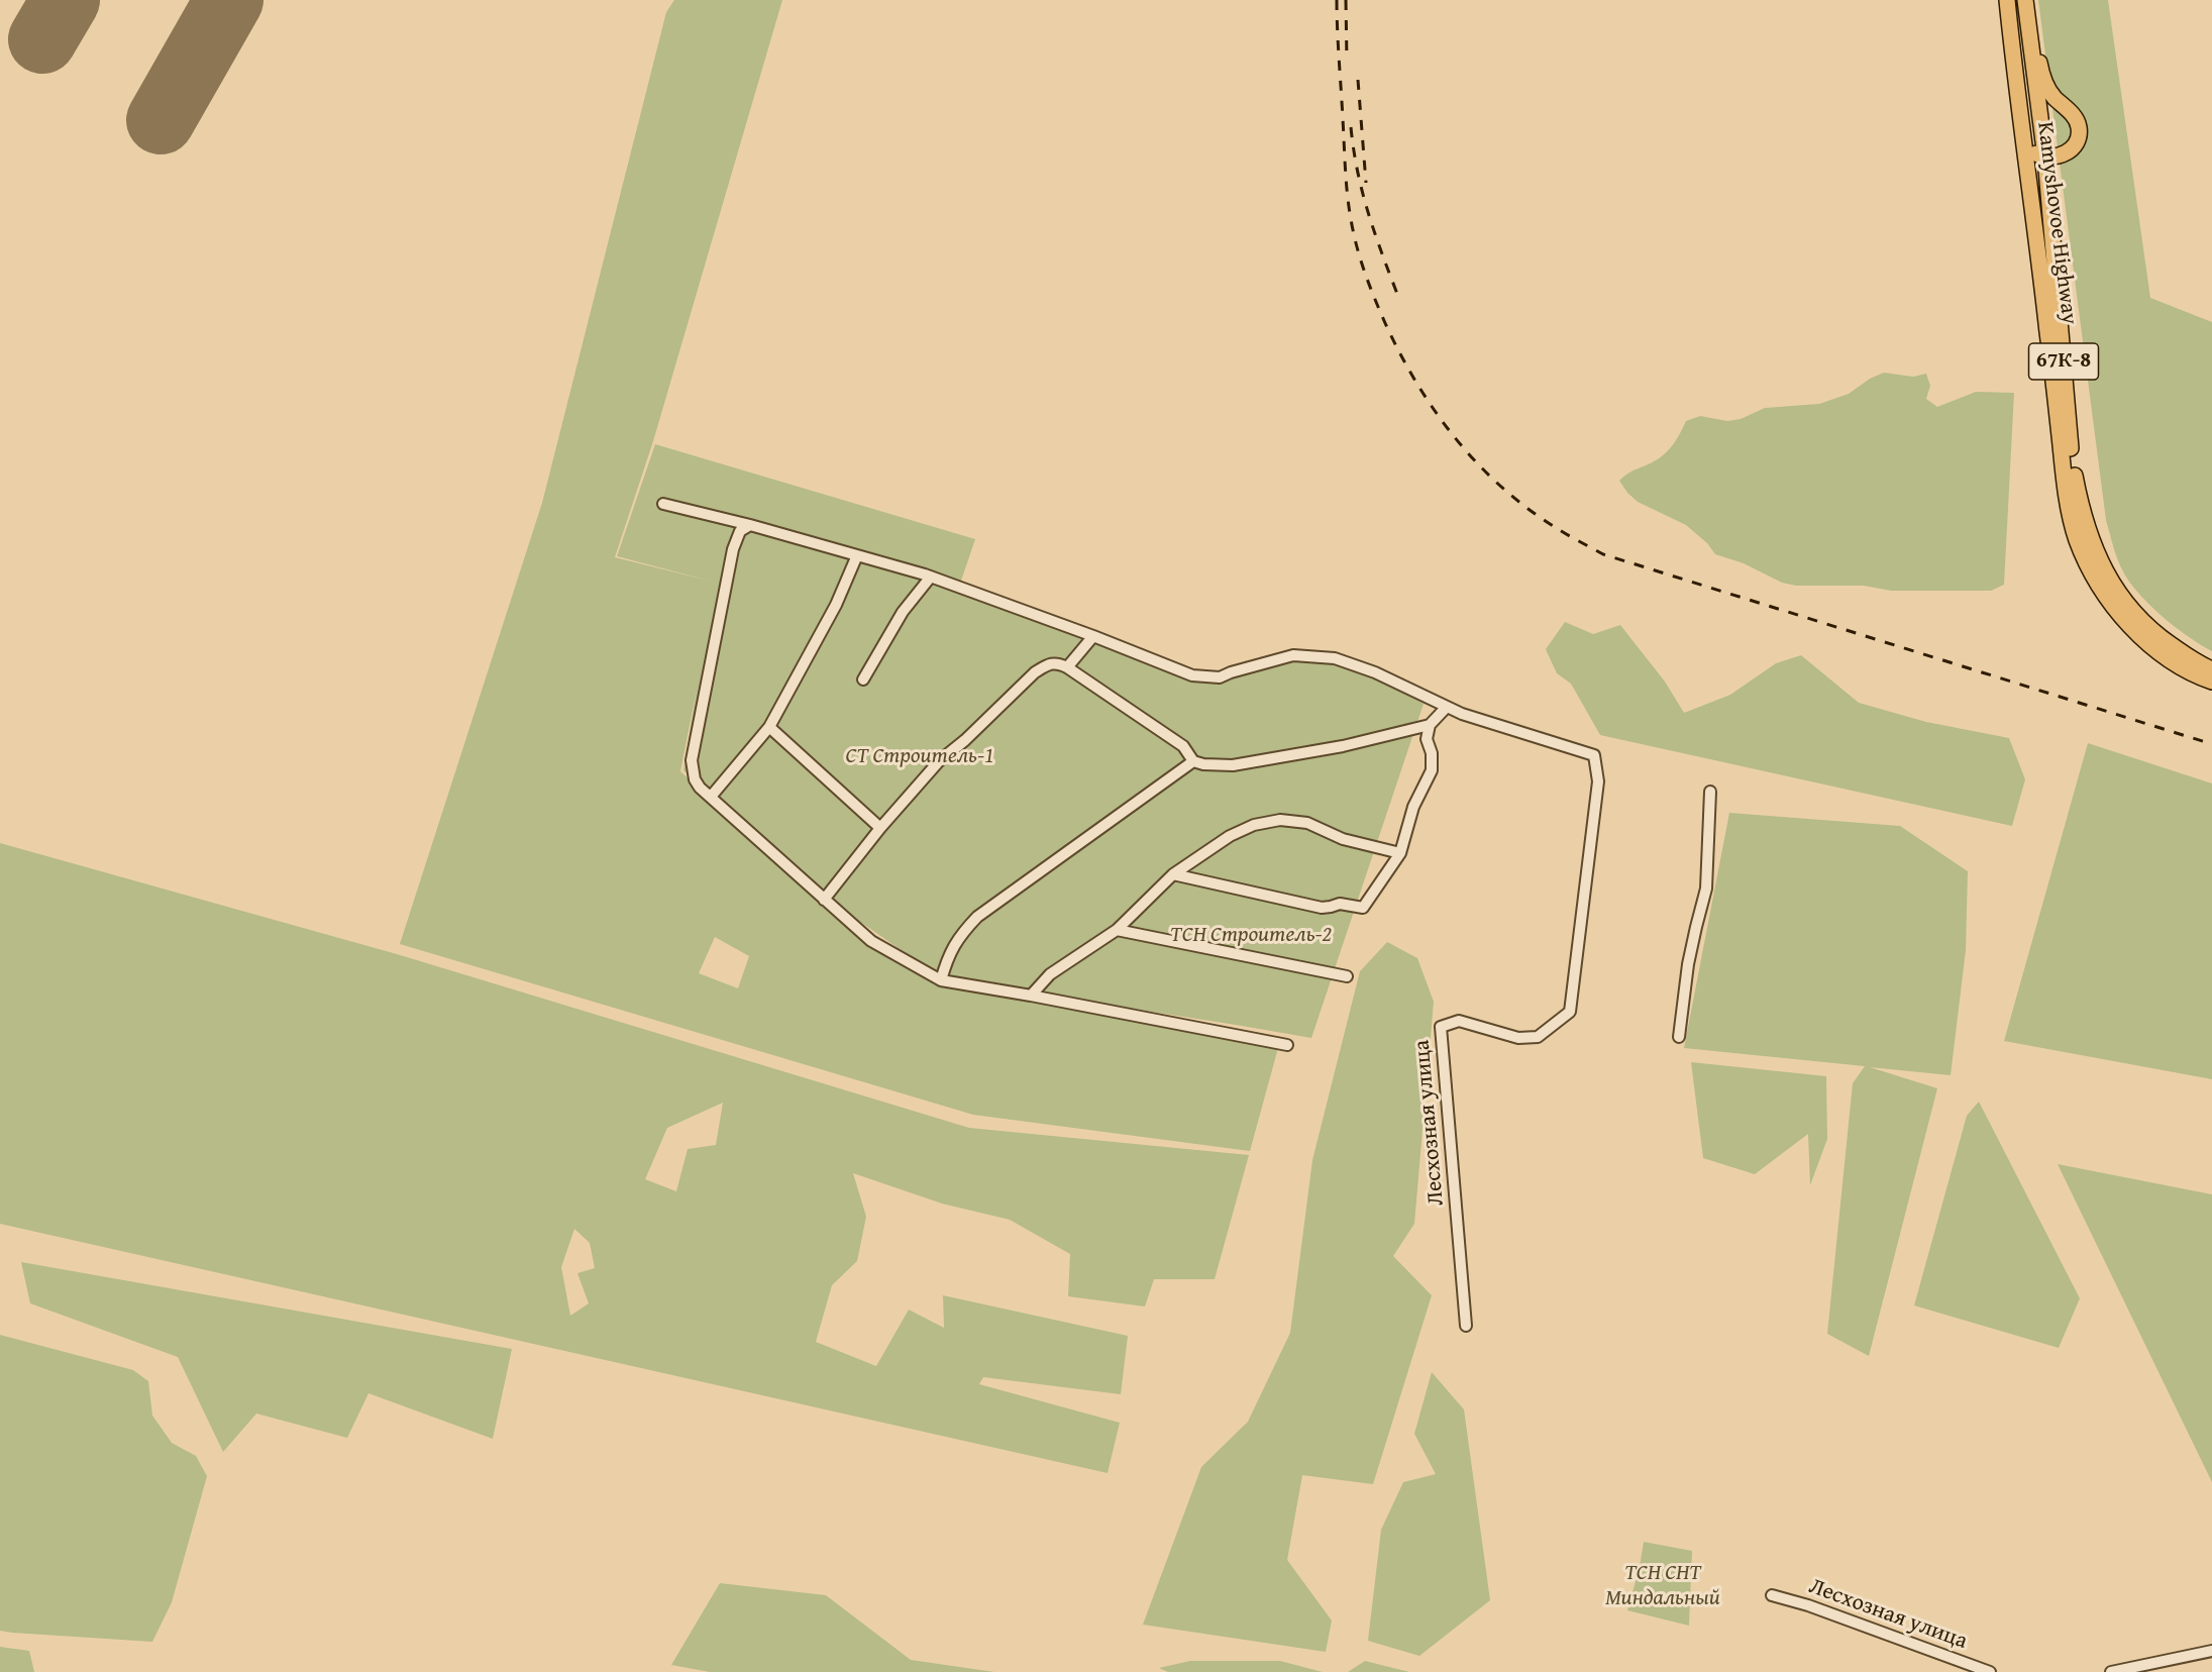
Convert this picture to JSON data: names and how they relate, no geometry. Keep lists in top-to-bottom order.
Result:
{
  "streets": {
    "main road": ["Kamyshovoe Highway", "67К-8"],
    "street": ["Лесхозная улица"]
  },
  "parks": ["СТ Строитель-1", "ТСН Строитель-2", "ТСН СНТ Миндальный"]
}
